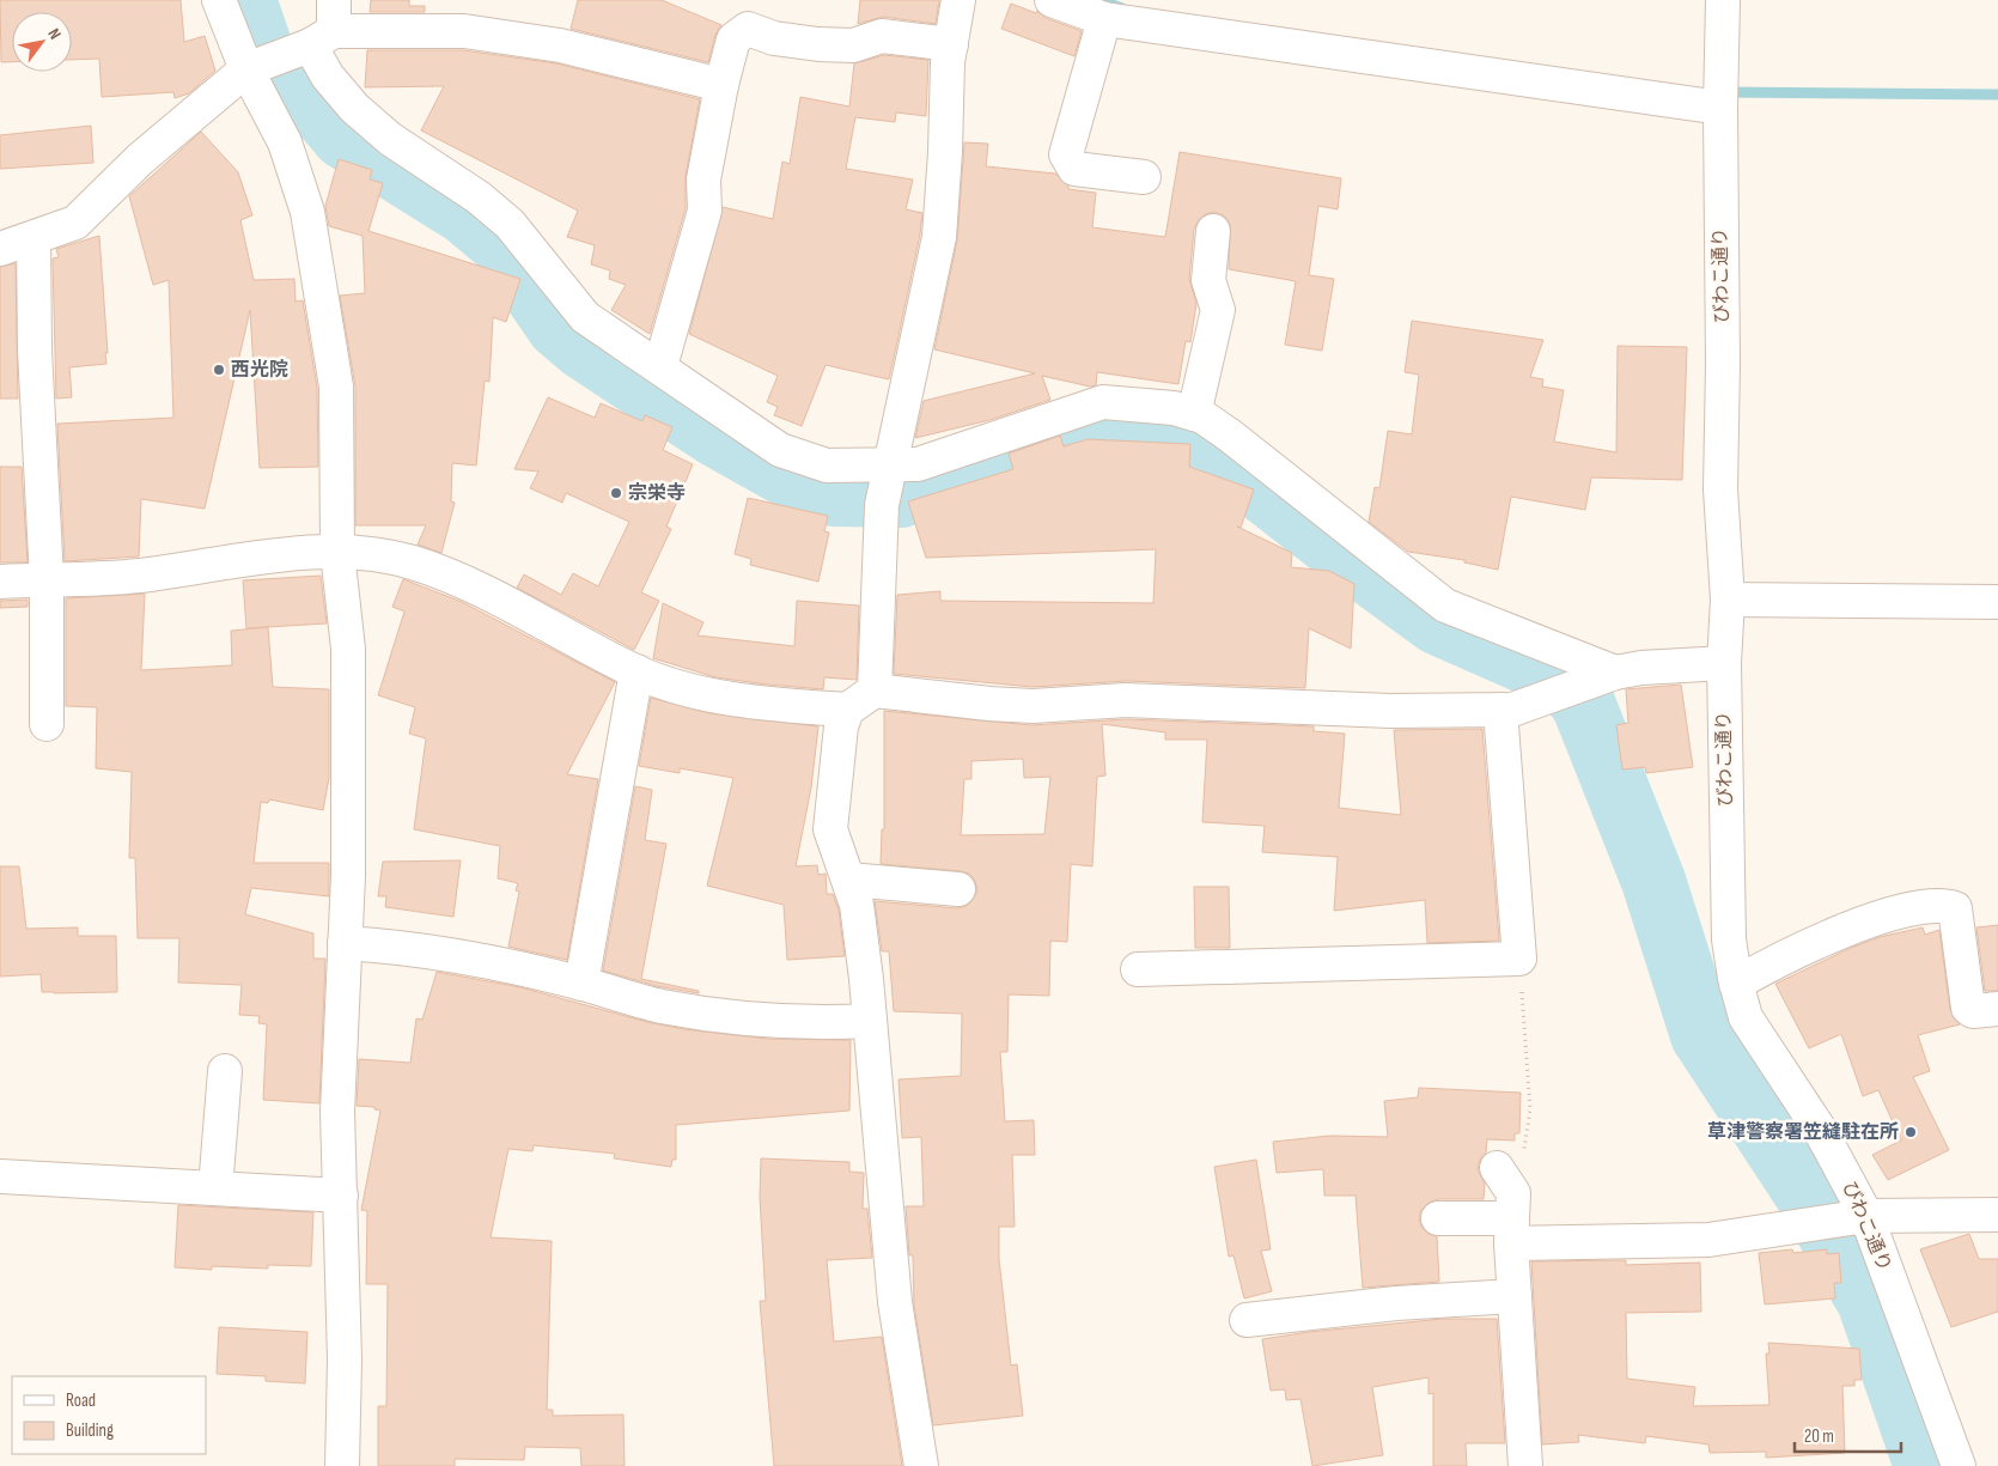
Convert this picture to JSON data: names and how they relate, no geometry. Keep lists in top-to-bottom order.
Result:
{
  "streets": {
    "street": ["びわこ通り"]
  },
  "places": ["西光院", "宗栄寺", "草津警察署笠縫駐在所"],
  "legend": ["Road", "Building"],
  "scale_bar": "20 m",
  "north": "top right"
}
